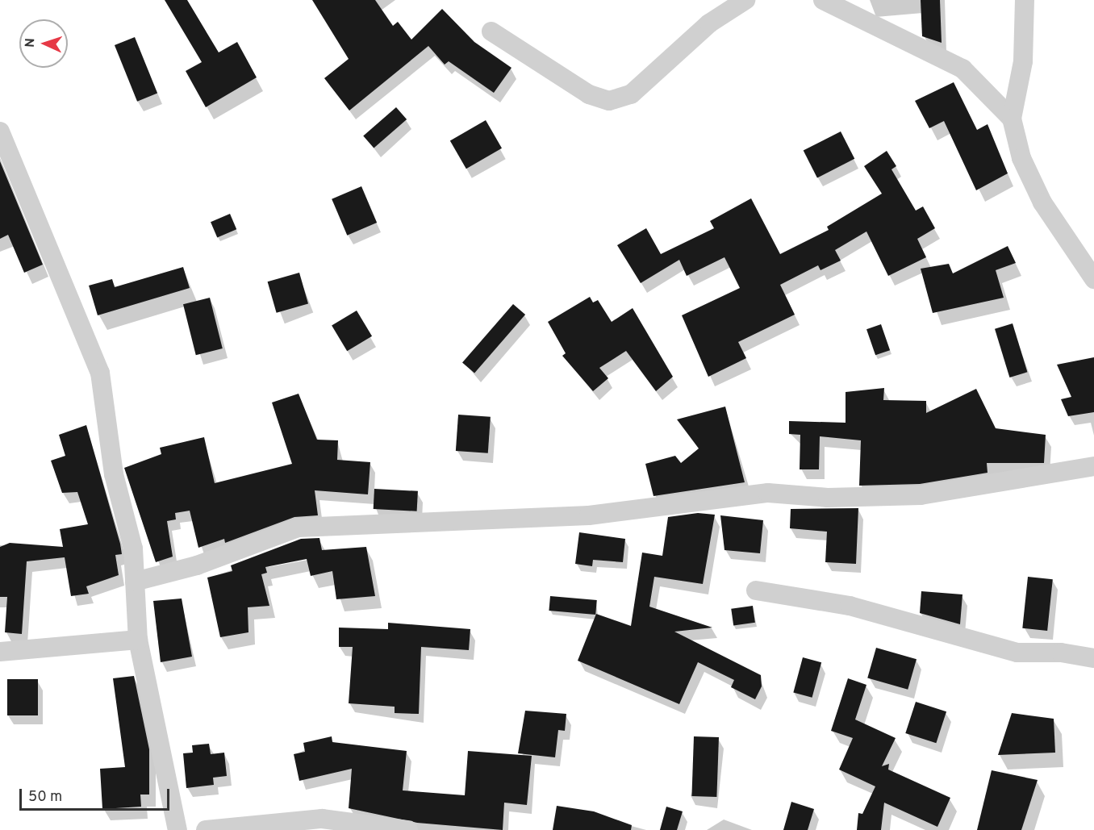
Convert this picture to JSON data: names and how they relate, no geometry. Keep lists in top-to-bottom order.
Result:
{
  "scale_bar": "50 m",
  "north": "left"
}
